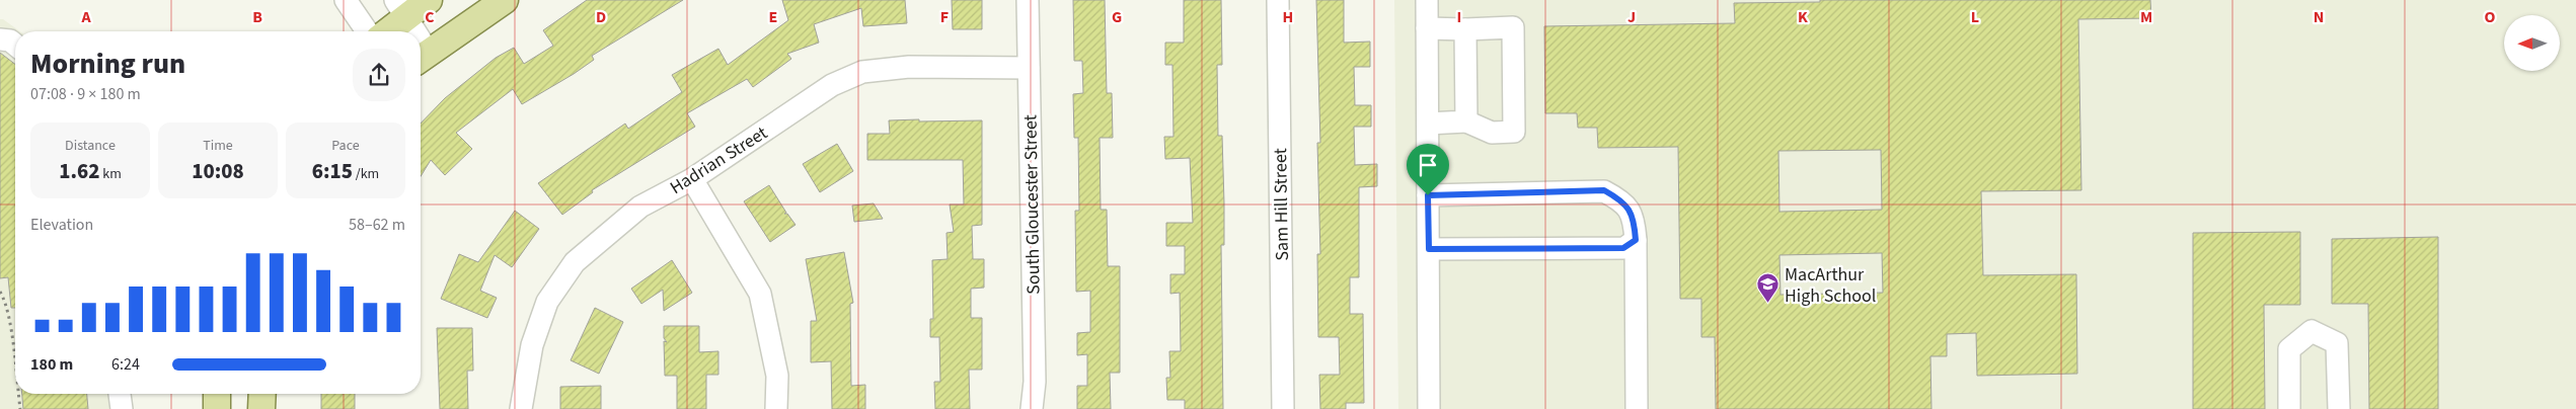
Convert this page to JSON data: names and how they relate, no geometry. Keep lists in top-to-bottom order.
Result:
{
  "streets": {
    "street": ["Hadrian Street", "South Gloucester Street", "Sam Hill Street"]
  },
  "crossings": [
    ["Hadrian Street", "South Gloucester Street"]
  ],
  "places": {
    "school or university": ["MacArthur High School"]
  },
  "north": "left",
  "page": {
    "heading": ["Morning run", "07:08 · 9 × 180 m"],
    "stats": [
      ["Distance", "1.62 km"],
      ["Time", "10:08"],
      ["Pace", "6:15 /km"]
    ],
    "chart": ["Elevation", "58–62 m"],
    "list": [
      {
        "name": "180 m",
        "note": "6:24"
      }
    ]
  },
  "grid": {
    "columns": [
      "A",
      "B",
      "C",
      "D",
      "E",
      "F",
      "G",
      "H",
      "I",
      "J",
      "K",
      "L",
      "M",
      "N",
      "O"
    ]
  }
}
